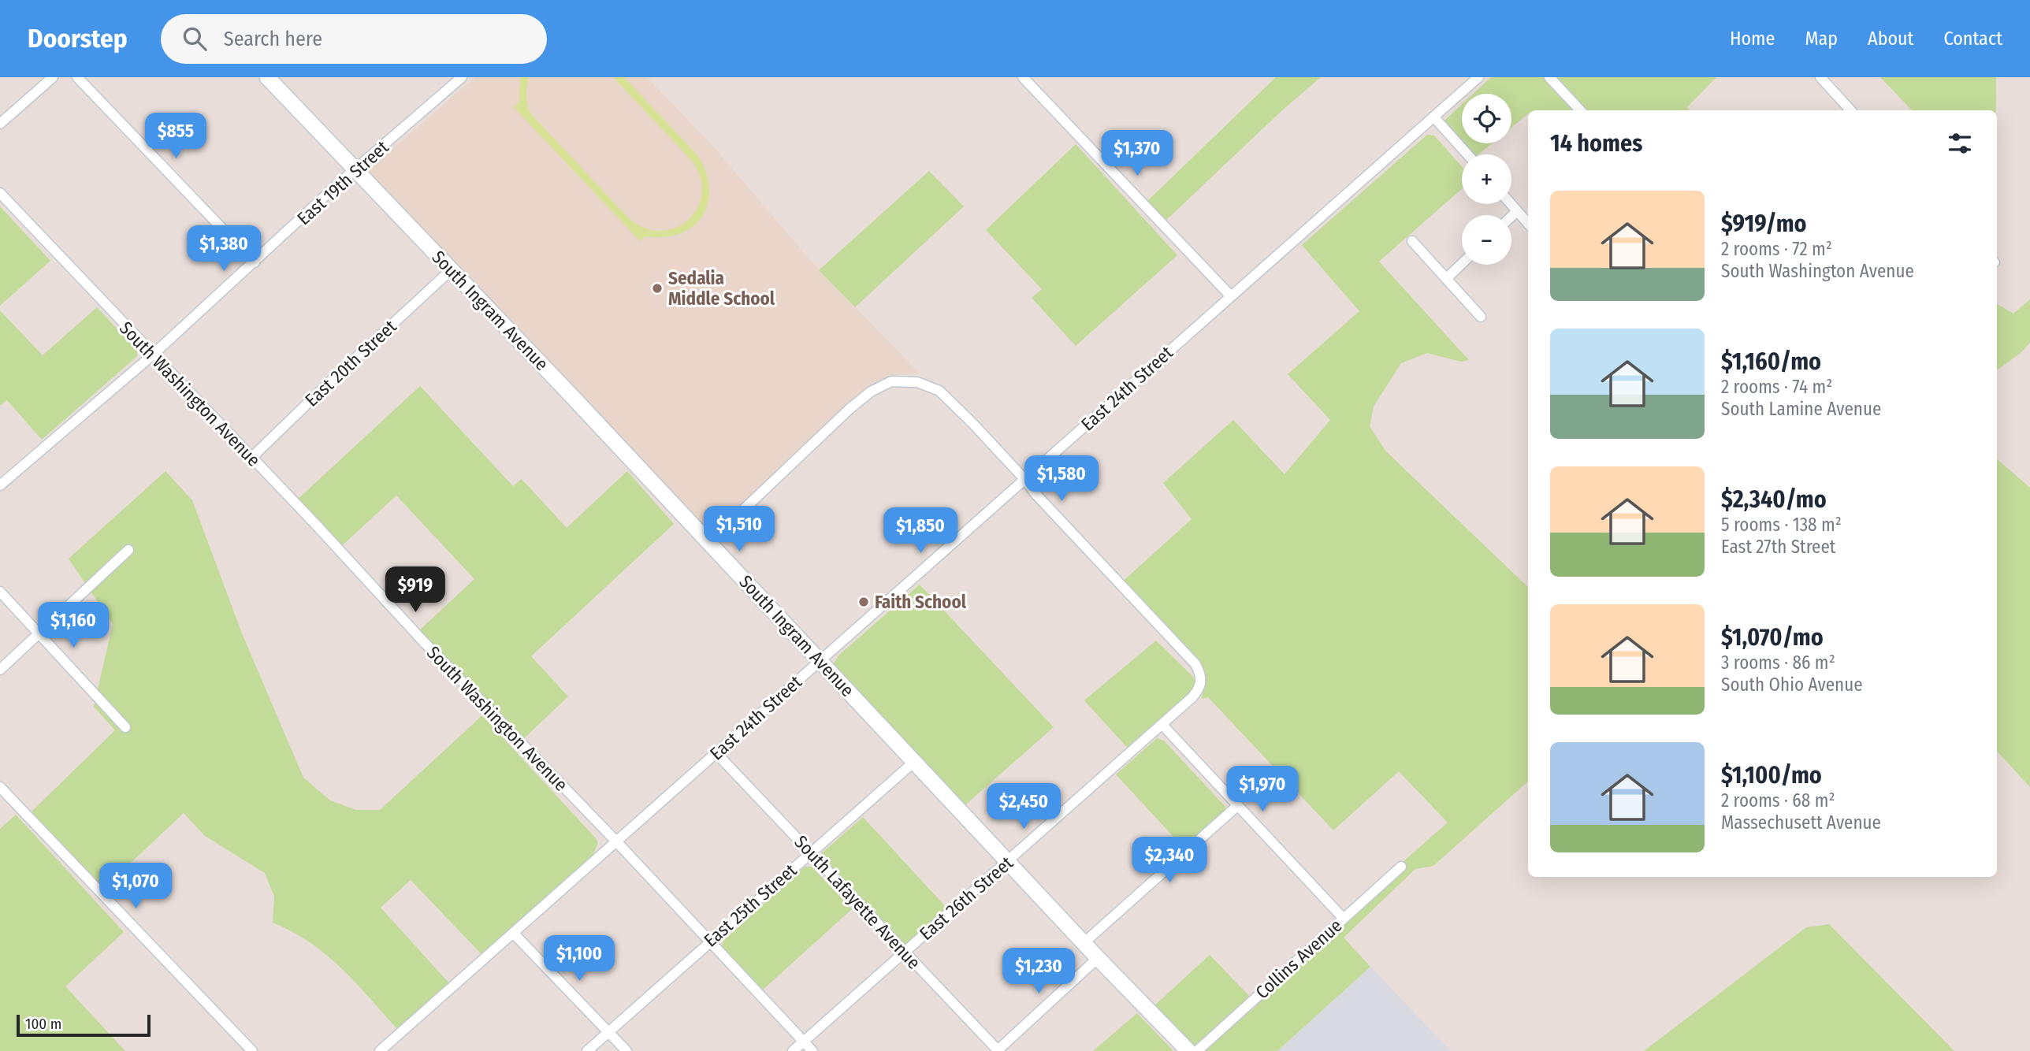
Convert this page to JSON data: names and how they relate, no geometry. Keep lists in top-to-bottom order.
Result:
{
  "streets": {
    "main road": ["South Ingram Avenue"],
    "street": [
      "East 19th Street",
      "East 20th Street",
      "East 24th Street",
      "South Washington Avenue",
      "East 26th Street",
      "South Lafayette Avenue",
      "East 25th Street",
      "Collins Avenue"
    ]
  },
  "crossings": [
    ["East 19th Street", "South Ingram Avenue"],
    ["East 19th Street", "South Washington Avenue"],
    ["South Ingram Avenue", "East 20th Street"],
    ["South Ingram Avenue", "East 24th Street"],
    ["South Ingram Avenue", "East 26th Street"],
    ["South Ingram Avenue", "East 25th Street"],
    ["East 20th Street", "South Washington Avenue"],
    ["East 24th Street", "South Washington Avenue"],
    ["East 24th Street", "East 26th Street"],
    ["East 24th Street", "South Lafayette Avenue"],
    ["South Washington Avenue", "East 26th Street"],
    ["South Washington Avenue", "East 25th Street"],
    ["East 26th Street", "South Lafayette Avenue"],
    ["South Lafayette Avenue", "East 25th Street"]
  ],
  "places": ["Sedalia Middle School", "Faith School"],
  "scale_bar": "100 m",
  "page": {
    "header": "Doorstep",
    "search": "Search here",
    "nav": [
      "Home",
      "Map",
      "About",
      "Contact"
    ],
    "map_buttons": ["+", "−"],
    "heading": "14 homes",
    "price": [
      "$855",
      "$1,370",
      "$1,380",
      "$1,580",
      "$1,510",
      "$1,850",
      "$919",
      "$1,160",
      "$1,970",
      "$2,450",
      "$2,340",
      "$1,070",
      "$1,100",
      "$1,230"
    ],
    "list": [
      {
        "name": "$919/mo",
        "note": "2 rooms · 72 m² · South Washington Avenue"
      },
      {
        "name": "$1,160/mo",
        "note": "2 rooms · 74 m² · South Lamine Avenue"
      },
      {
        "name": "$2,340/mo",
        "note": "5 rooms · 138 m² · East 27th Street"
      },
      {
        "name": "$1,070/mo",
        "note": "3 rooms · 86 m² · South Ohio Avenue"
      },
      {
        "name": "$1,100/mo",
        "note": "2 rooms · 68 m² · Massechusett Avenue"
      }
    ],
    "scale": "100 m"
  }
}
